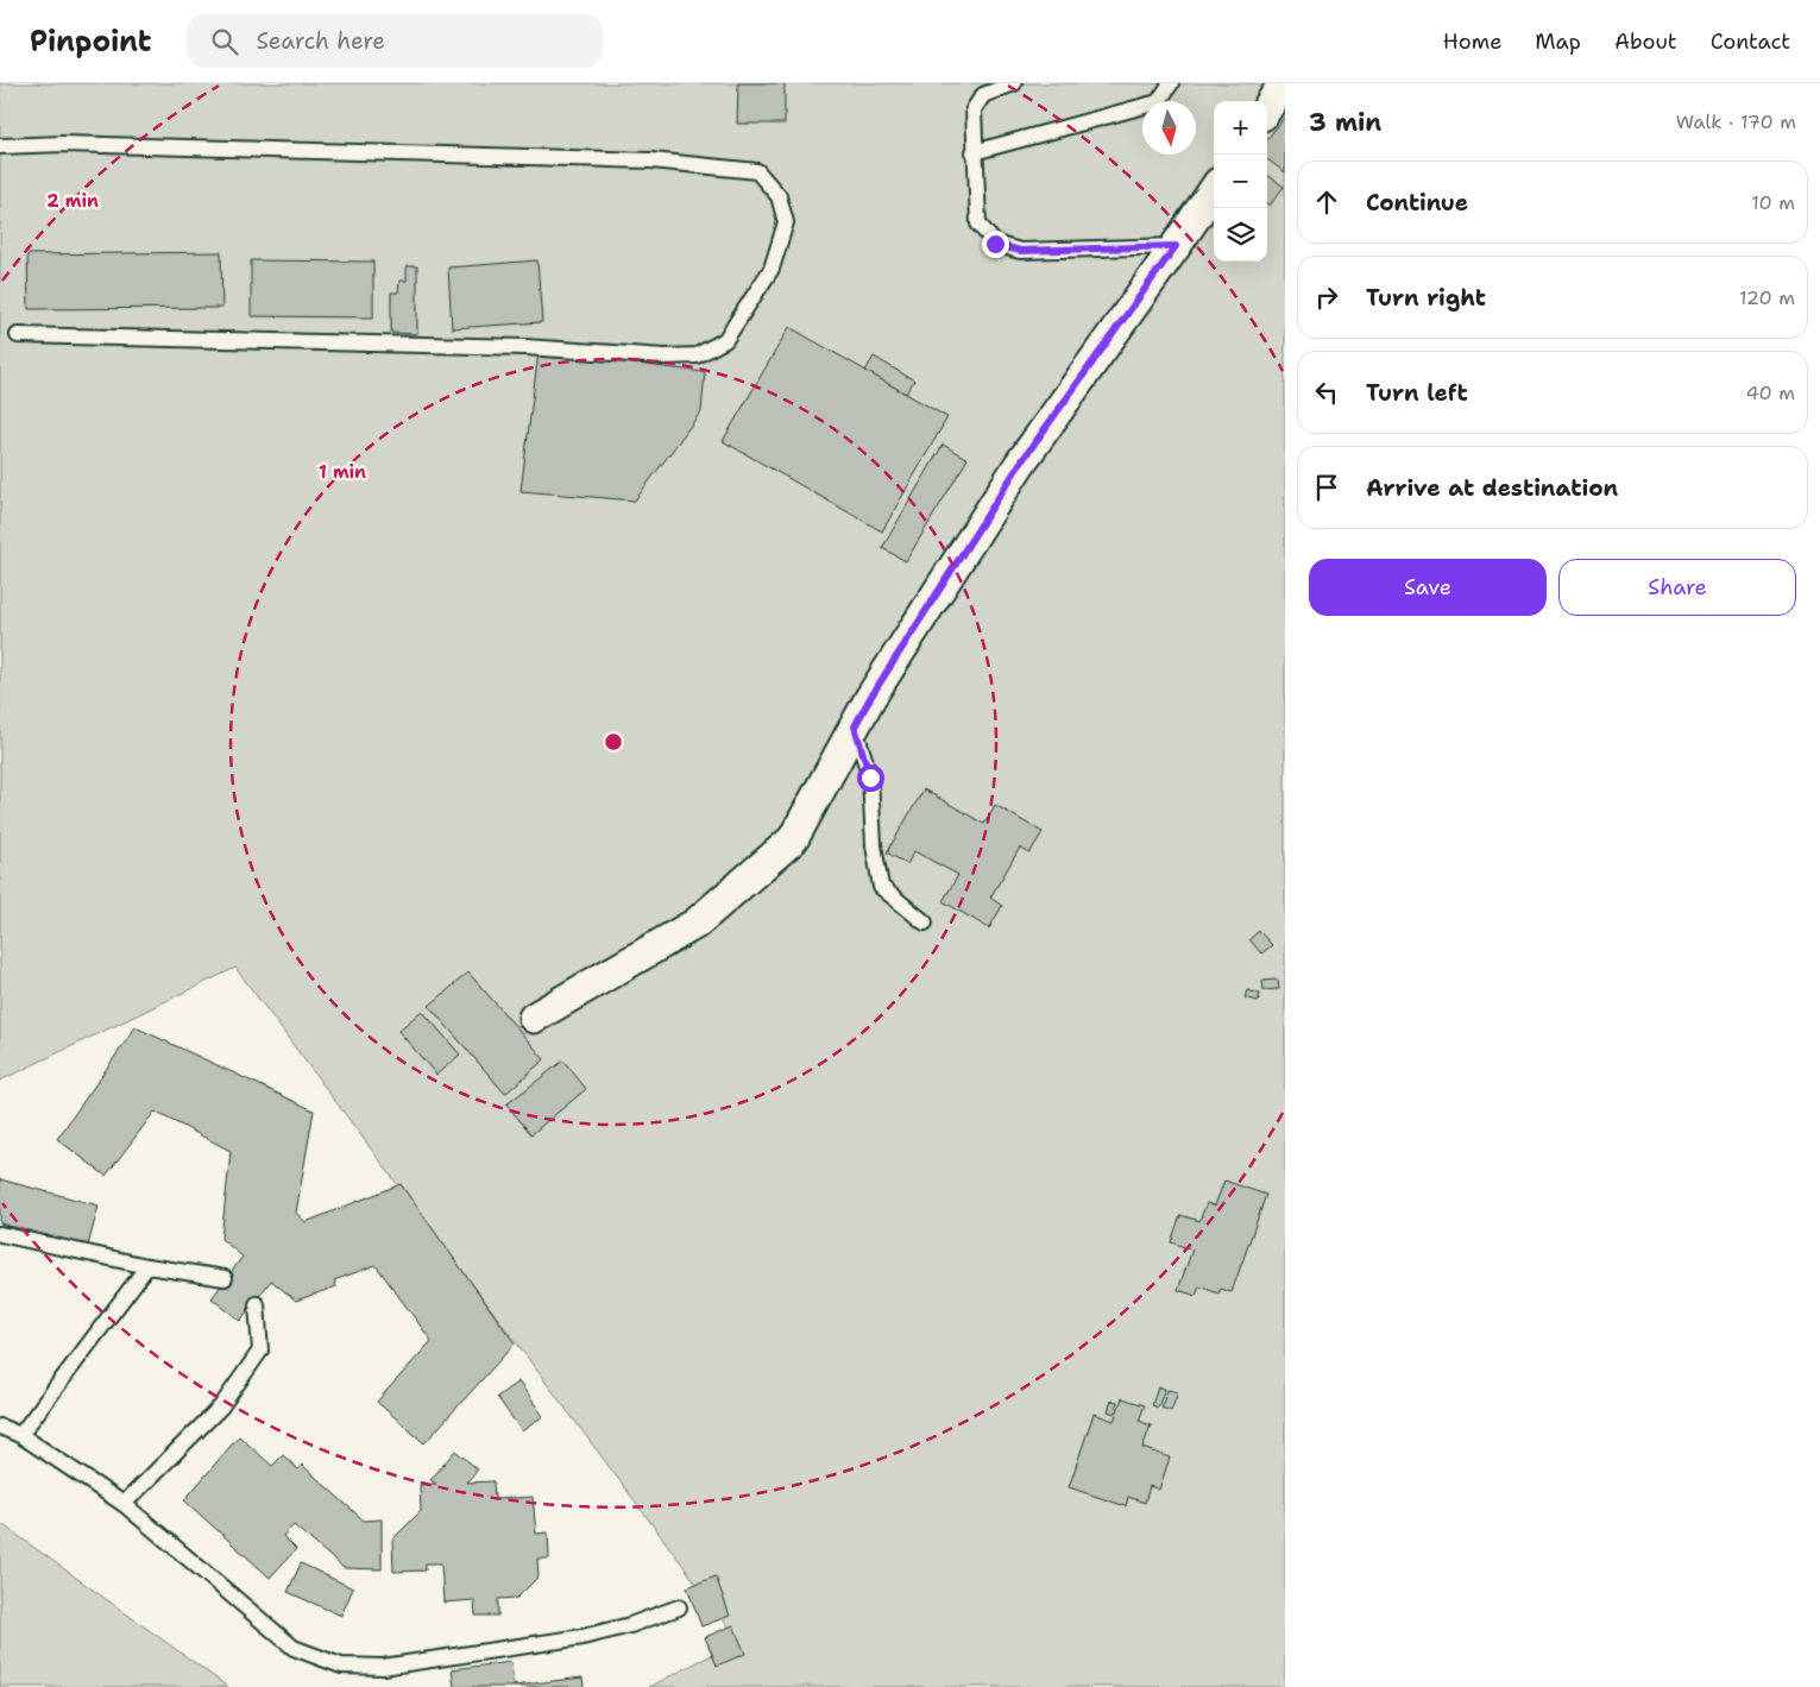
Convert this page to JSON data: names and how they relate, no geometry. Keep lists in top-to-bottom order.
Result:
{
  "north": "bottom",
  "page": {
    "header": "Pinpoint",
    "search": "Search here",
    "nav": [
      "Home",
      "Map",
      "About",
      "Contact"
    ],
    "heading": ["3 min", "Walk · 170 m"],
    "map_buttons": ["+", "−"],
    "list": [
      ["Continue", "10 m"],
      ["Turn right", "120 m"],
      ["Turn left", "40 m"],
      "Arrive at destination"
    ],
    "buttons": ["Save", "Share"]
  },
  "rings": ["2 min", "1 min"]
}
